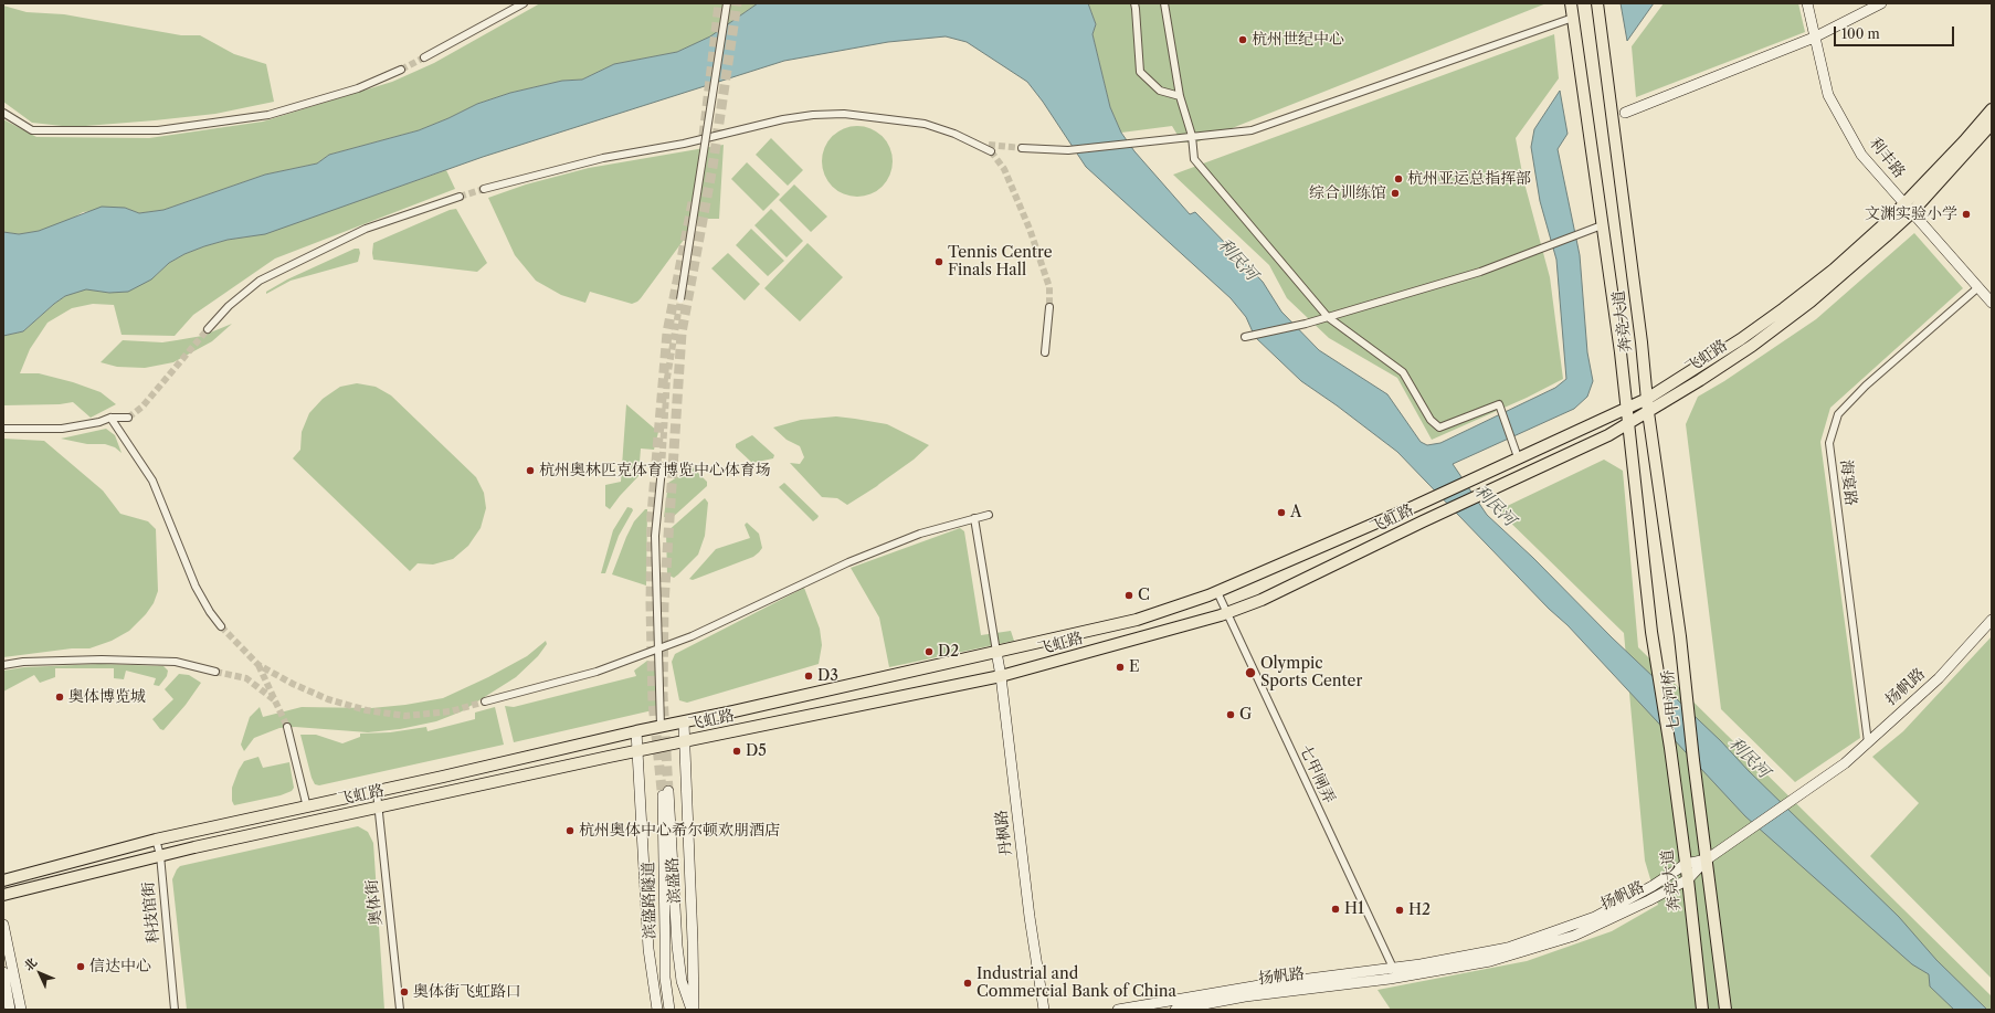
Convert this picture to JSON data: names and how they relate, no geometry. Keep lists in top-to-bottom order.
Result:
{
  "streets": {
    "main road": [
      "利丰路",
      "奔竞大道",
      "飞虹路",
      "扬帆路",
      "七甲河桥",
      "丹枫路",
      "滨盛路",
      "滨盛路隧道"
    ],
    "street": [
      "海宴路",
      "七甲闸弄",
      "奥体街",
      "科技馆街"
    ]
  },
  "crossings": [
    ["利丰路", "飞虹路"],
    ["利丰路", "海宴路"],
    ["奔竞大道", "飞虹路"],
    ["奔竞大道", "扬帆路"],
    ["奔竞大道", "七甲河桥"],
    ["飞虹路", "七甲闸弄"],
    ["飞虹路", "丹枫路"],
    ["飞虹路", "滨盛路"],
    ["飞虹路", "奥体街"],
    ["飞虹路", "科技馆街"],
    ["海宴路", "扬帆路"],
    ["扬帆路", "七甲河桥"],
    ["滨盛路", "滨盛路隧道"]
  ],
  "water": ["利民河"],
  "places": [
    "杭州世纪中心",
    "杭州亚运总指挥部",
    "综合训练馆",
    "文渊实验小学",
    "Tennis Centre Finals Hall",
    "杭州奥林匹克体育博览中心体育场",
    "A",
    "C",
    "D2",
    "E",
    "Olympic Sports Center",
    "D3",
    "奥体博览城",
    "G",
    "D5",
    "杭州奥体中心希尔顿欢朋酒店",
    "H1",
    "H2",
    "信达中心",
    "Industrial and Commercial Bank of China",
    "奥体街飞虹路口"
  ],
  "scale_bar": "100 m",
  "north": "top left"
}
